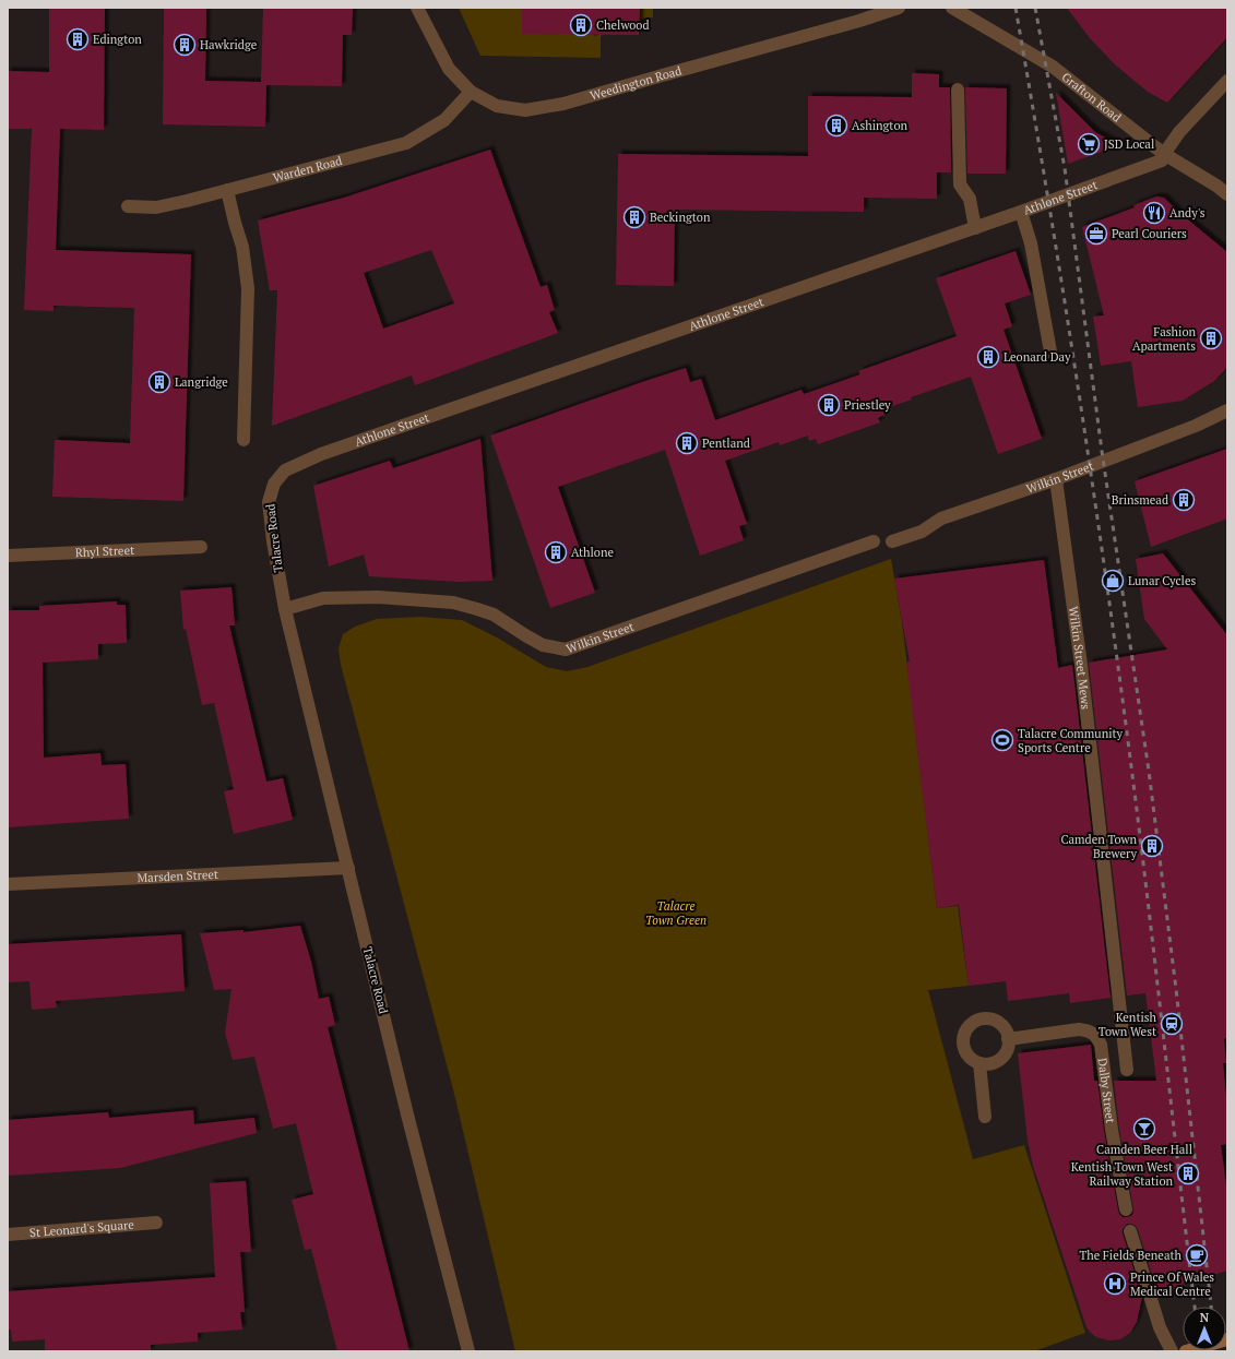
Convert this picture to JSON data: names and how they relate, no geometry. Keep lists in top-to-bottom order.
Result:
{
  "streets": {
    "street": [
      "Weedington Road",
      "Grafton Road",
      "Warden Road",
      "Athlone Street",
      "Wilkin Street",
      "Talacre Road",
      "Rhyl Street",
      "Wilkin Street Mews",
      "Marsden Street",
      "Dalby Street",
      "St Leonard's Square"
    ]
  },
  "crossings": [
    ["Weedington Road", "Warden Road"],
    ["Grafton Road", "Athlone Street"],
    ["Athlone Street", "Talacre Road"],
    ["Wilkin Street", "Talacre Road"],
    ["Wilkin Street", "Wilkin Street Mews"],
    ["Talacre Road", "Marsden Street"]
  ],
  "parks": ["Talacre Town Green"],
  "places": {
    "building": [
      "Chelwood",
      "Edington",
      "Hawkridge",
      "Ashington",
      "Beckington",
      "Fashion Apartments",
      "Leonard Day",
      "Langridge",
      "Priestley",
      "Pentland",
      "Brinsmead",
      "Athlone",
      "Camden Town Brewery",
      "Kentish Town West Railway Station"
    ],
    "supermarket": ["JSD Local"],
    "restaurant": ["Andy's"],
    "office": ["Pearl Couriers"],
    "shop": ["Lunar Cycles"],
    "sports": ["Talacre Community Sports Centre"],
    "station": ["Kentish Town West"],
    "bar": ["Camden Beer Hall"],
    "cafe": ["The Fields Beneath"],
    "hospital": ["Prince Of Wales Medical Centre"]
  },
  "north": "top"
}
